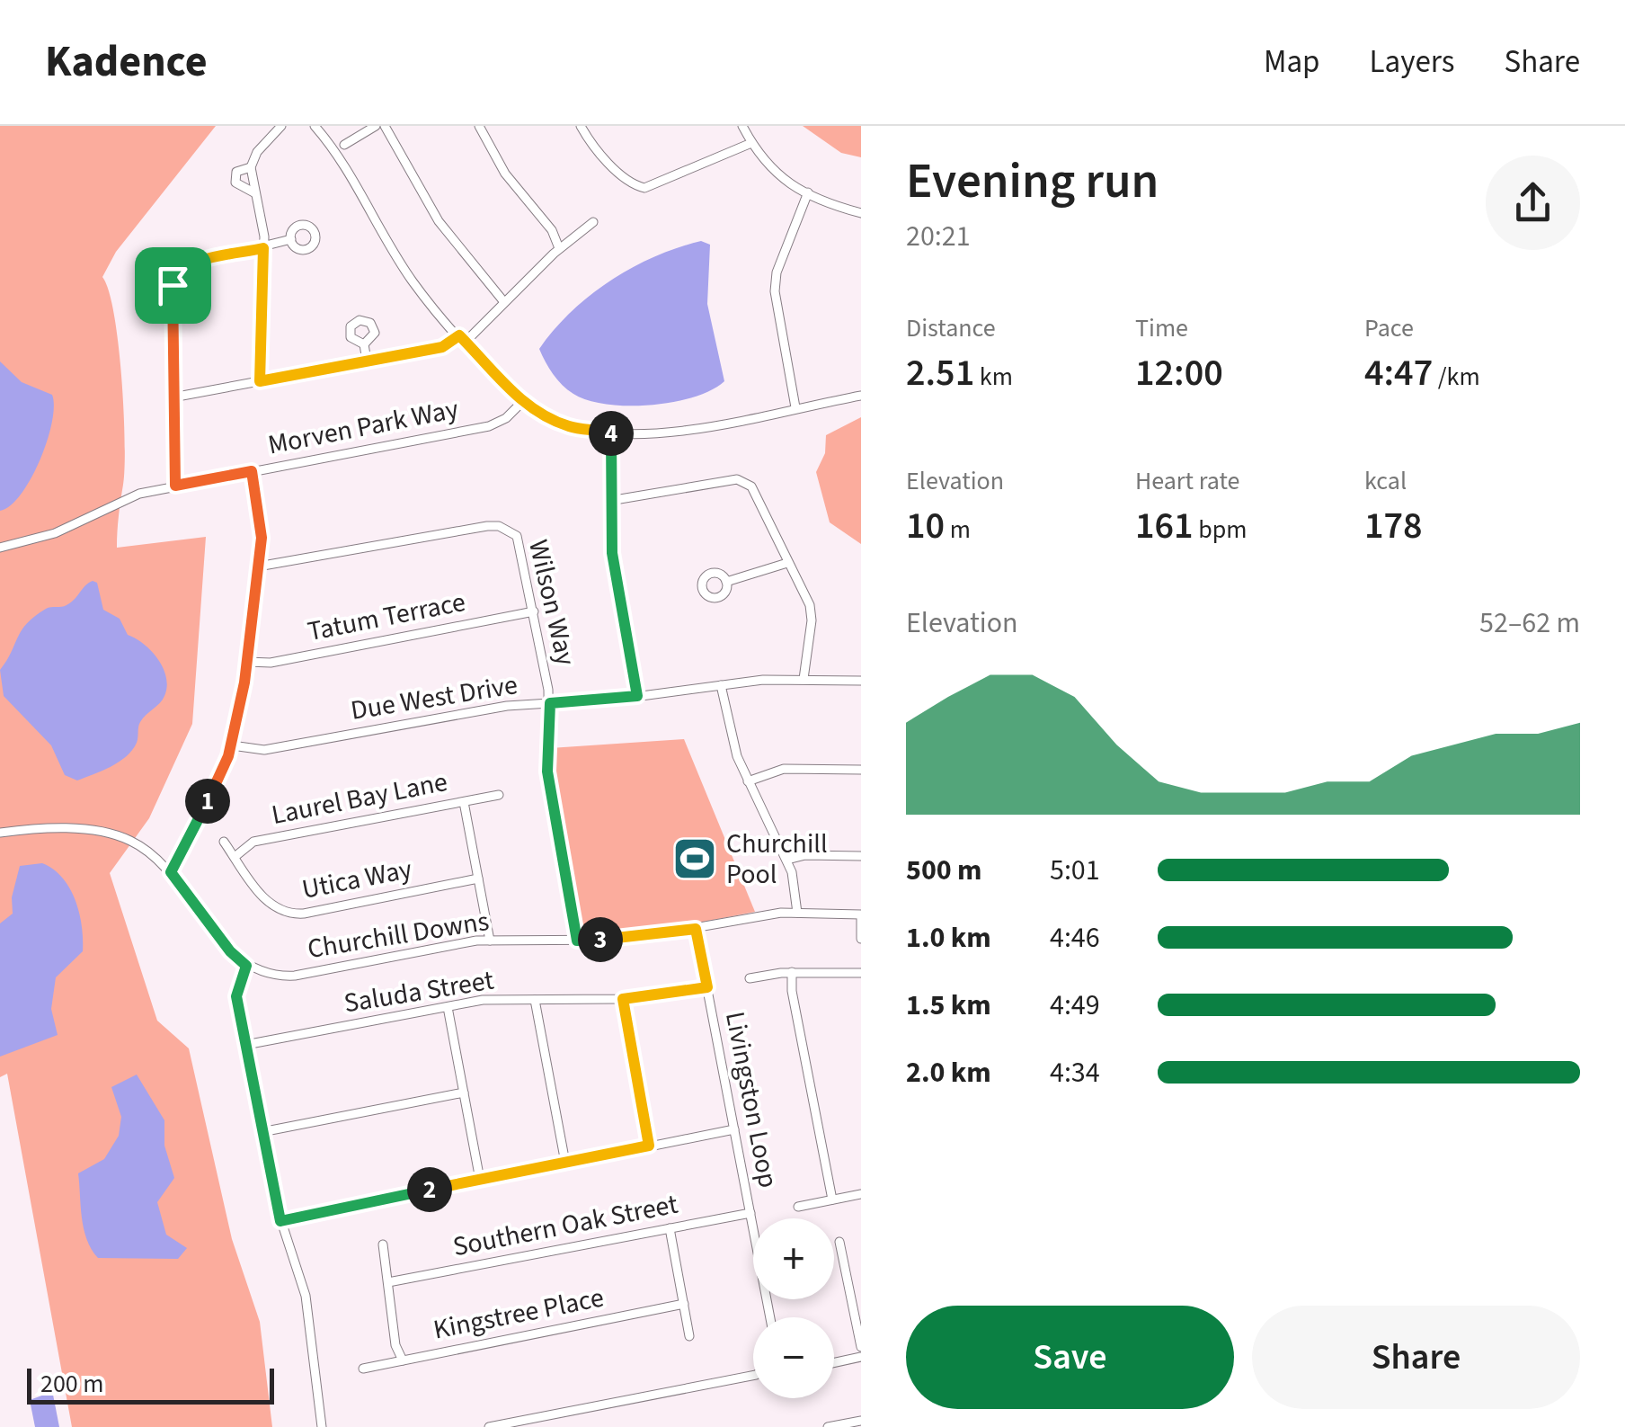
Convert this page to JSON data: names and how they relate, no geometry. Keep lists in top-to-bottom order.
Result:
{
  "streets": {
    "street": [
      "Morven Park Way",
      "Wilson Way",
      "Tatum Terrace",
      "Due West Drive",
      "Laurel Bay Lane",
      "Utica Way",
      "Churchill Downs",
      "Saluda Street",
      "Livingston Loop",
      "Southern Oak Street",
      "Kingstree Place"
    ]
  },
  "crossings": [
    ["Wilson Way", "Tatum Terrace"],
    ["Wilson Way", "Due West Drive"],
    ["Wilson Way", "Churchill Downs"],
    ["Laurel Bay Lane", "Utica Way"],
    ["Churchill Downs", "Livingston Loop"],
    ["Saluda Street", "Livingston Loop"],
    ["Livingston Loop", "Southern Oak Street"]
  ],
  "places": {
    "sports": ["Churchill Pool"]
  },
  "scale_bar": "200 m",
  "page": {
    "header": "Kadence",
    "nav": ["Map", "Layers", "Share"],
    "heading": ["Evening run", "20:21"],
    "stats": [
      ["Distance", "2.51 km"],
      ["Time", "12:00"],
      ["Pace", "4:47 /km"],
      ["Elevation", "10 m"],
      ["Heart rate", "161 bpm"],
      ["kcal", "178"]
    ],
    "pins": [
      "4",
      "1",
      "3",
      "2"
    ],
    "chart": ["Elevation", "52–62 m"],
    "list": [
      {
        "name": "500 m",
        "note": "5:01"
      },
      {
        "name": "1.0 km",
        "note": "4:46"
      },
      {
        "name": "1.5 km",
        "note": "4:49"
      },
      {
        "name": "2.0 km",
        "note": "4:34"
      }
    ],
    "map_buttons": ["+", "−"],
    "buttons": ["Save", "Share"],
    "scale": "200 m"
  }
}
